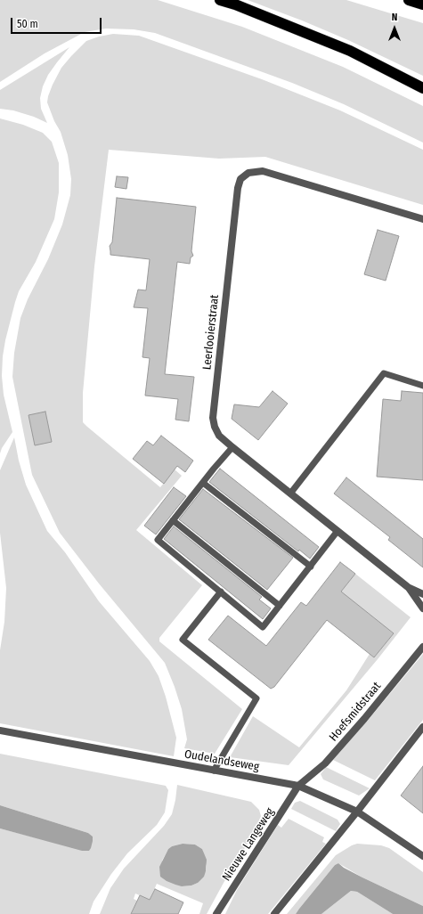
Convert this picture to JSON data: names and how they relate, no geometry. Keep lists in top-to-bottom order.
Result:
{
  "streets": {
    "street": [
      "Leerlooierstraat",
      "Hoefsmidstraat",
      "Oudelandseweg",
      "Nieuwe Langeweg"
    ]
  },
  "crossings": [
    ["Hoefsmidstraat", "Oudelandseweg"],
    ["Hoefsmidstraat", "Nieuwe Langeweg"],
    ["Oudelandseweg", "Nieuwe Langeweg"]
  ],
  "scale_bar": "50 m",
  "north": "top"
}
